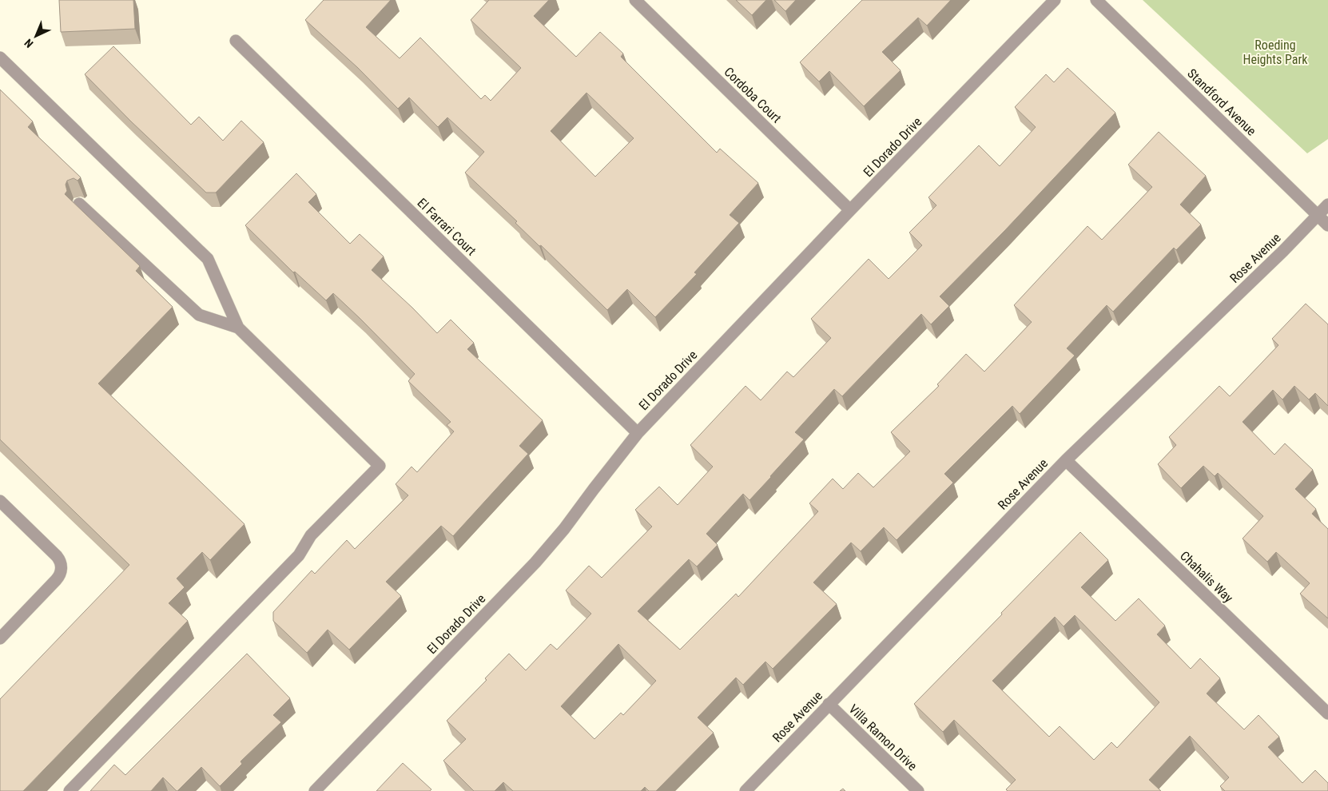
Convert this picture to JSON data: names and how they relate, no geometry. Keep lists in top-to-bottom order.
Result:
{
  "streets": {
    "street": [
      "Cordoba Court",
      "Standford Avenue",
      "El Dorado Drive",
      "El Farrari Court",
      "Rose Avenue",
      "Chahalis Way",
      "Villa Ramon Drive"
    ]
  },
  "crossings": [
    ["Cordoba Court", "El Dorado Drive"],
    ["Standford Avenue", "Rose Avenue"],
    ["El Dorado Drive", "El Farrari Court"],
    ["Rose Avenue", "Chahalis Way"],
    ["Rose Avenue", "Villa Ramon Drive"]
  ],
  "parks": ["Roeding Heights Park"],
  "north": "bottom left"
}
